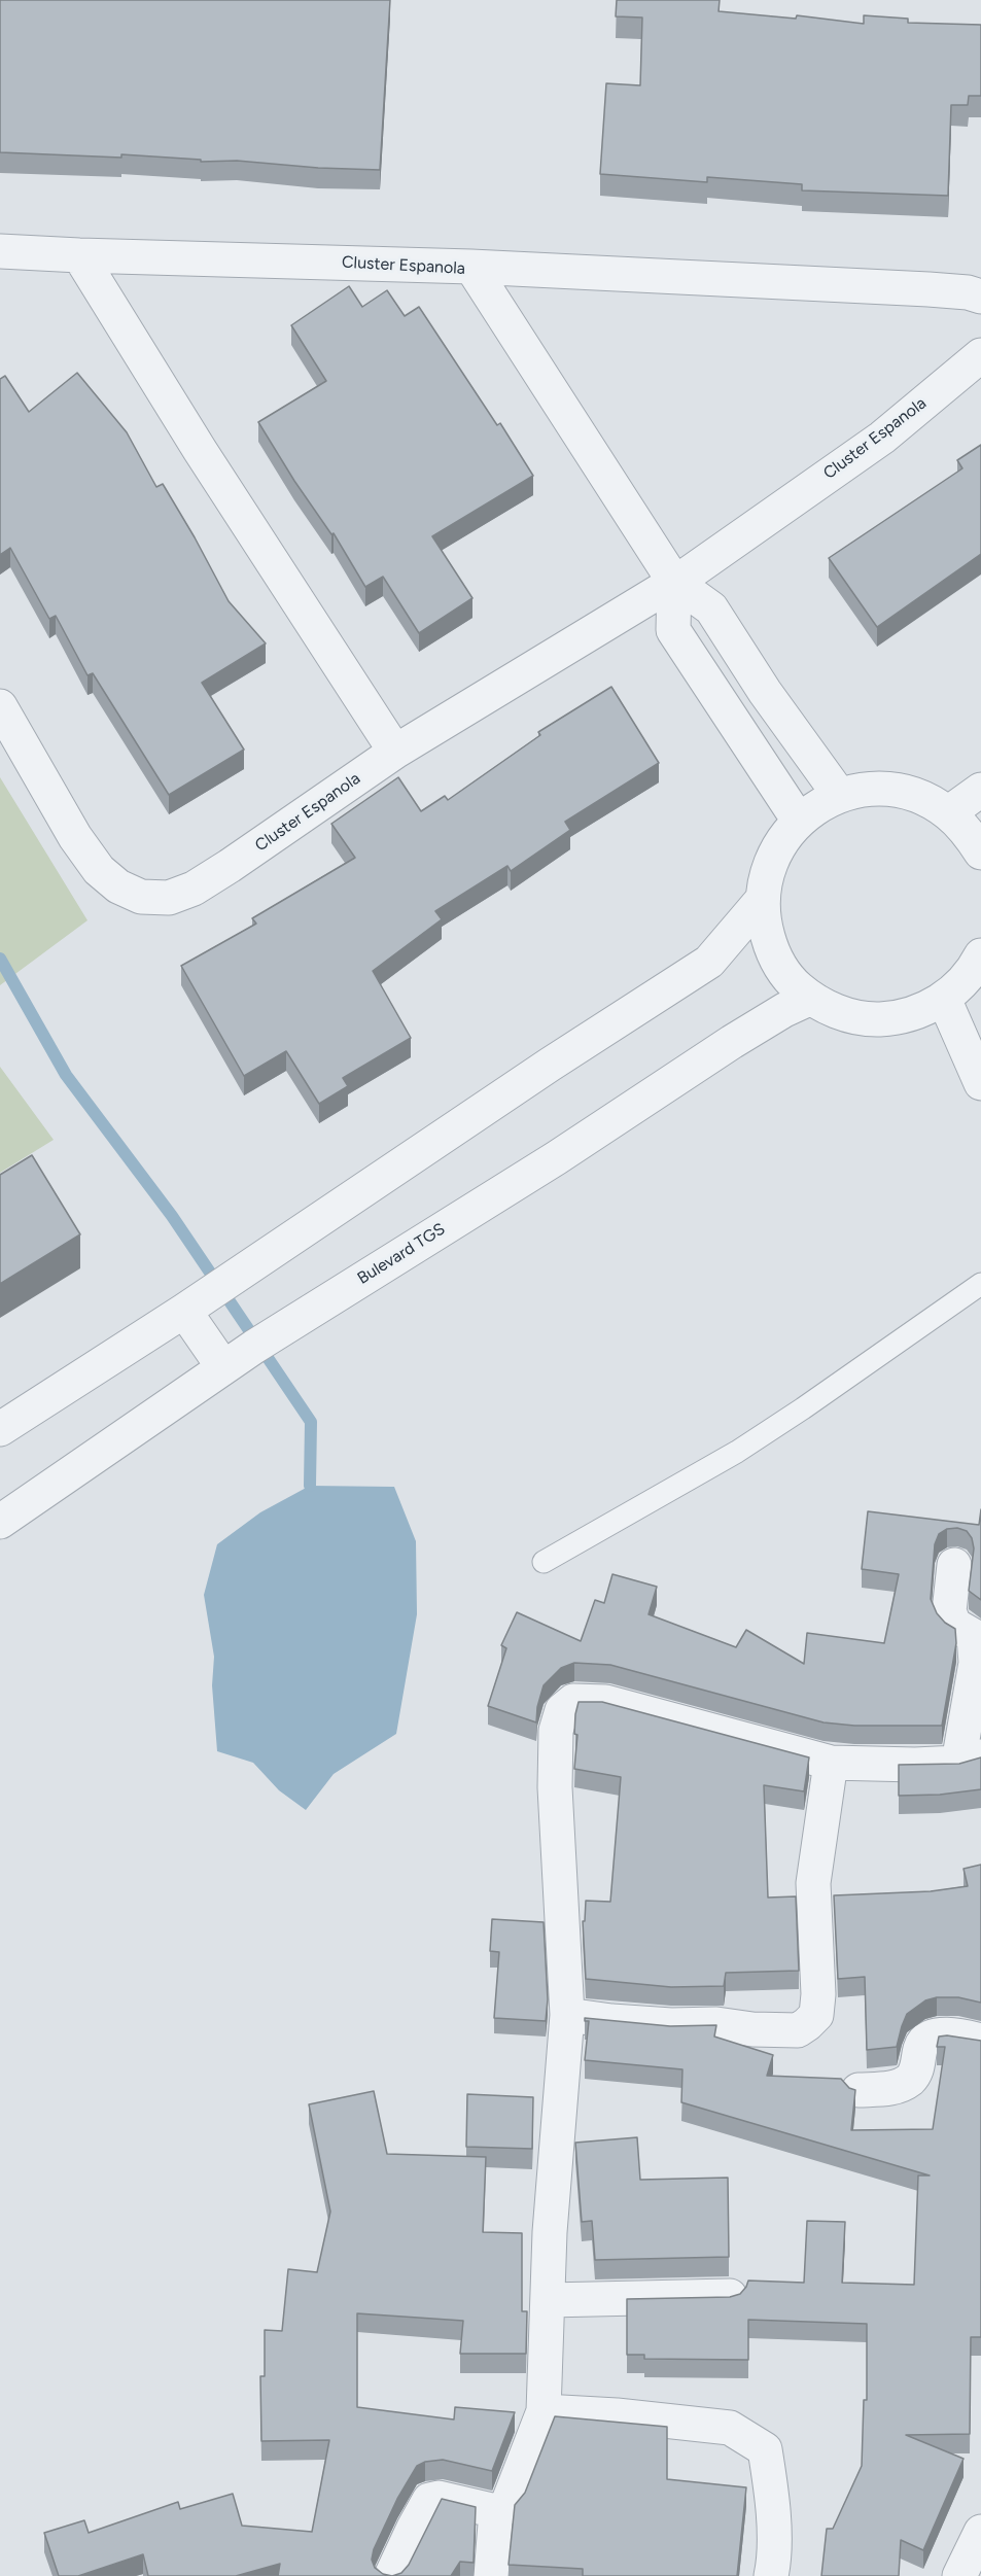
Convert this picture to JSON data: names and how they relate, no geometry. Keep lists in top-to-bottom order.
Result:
{
  "streets": {
    "street": ["Cluster Espanola", "Bulevard TGS"]
  }
}
